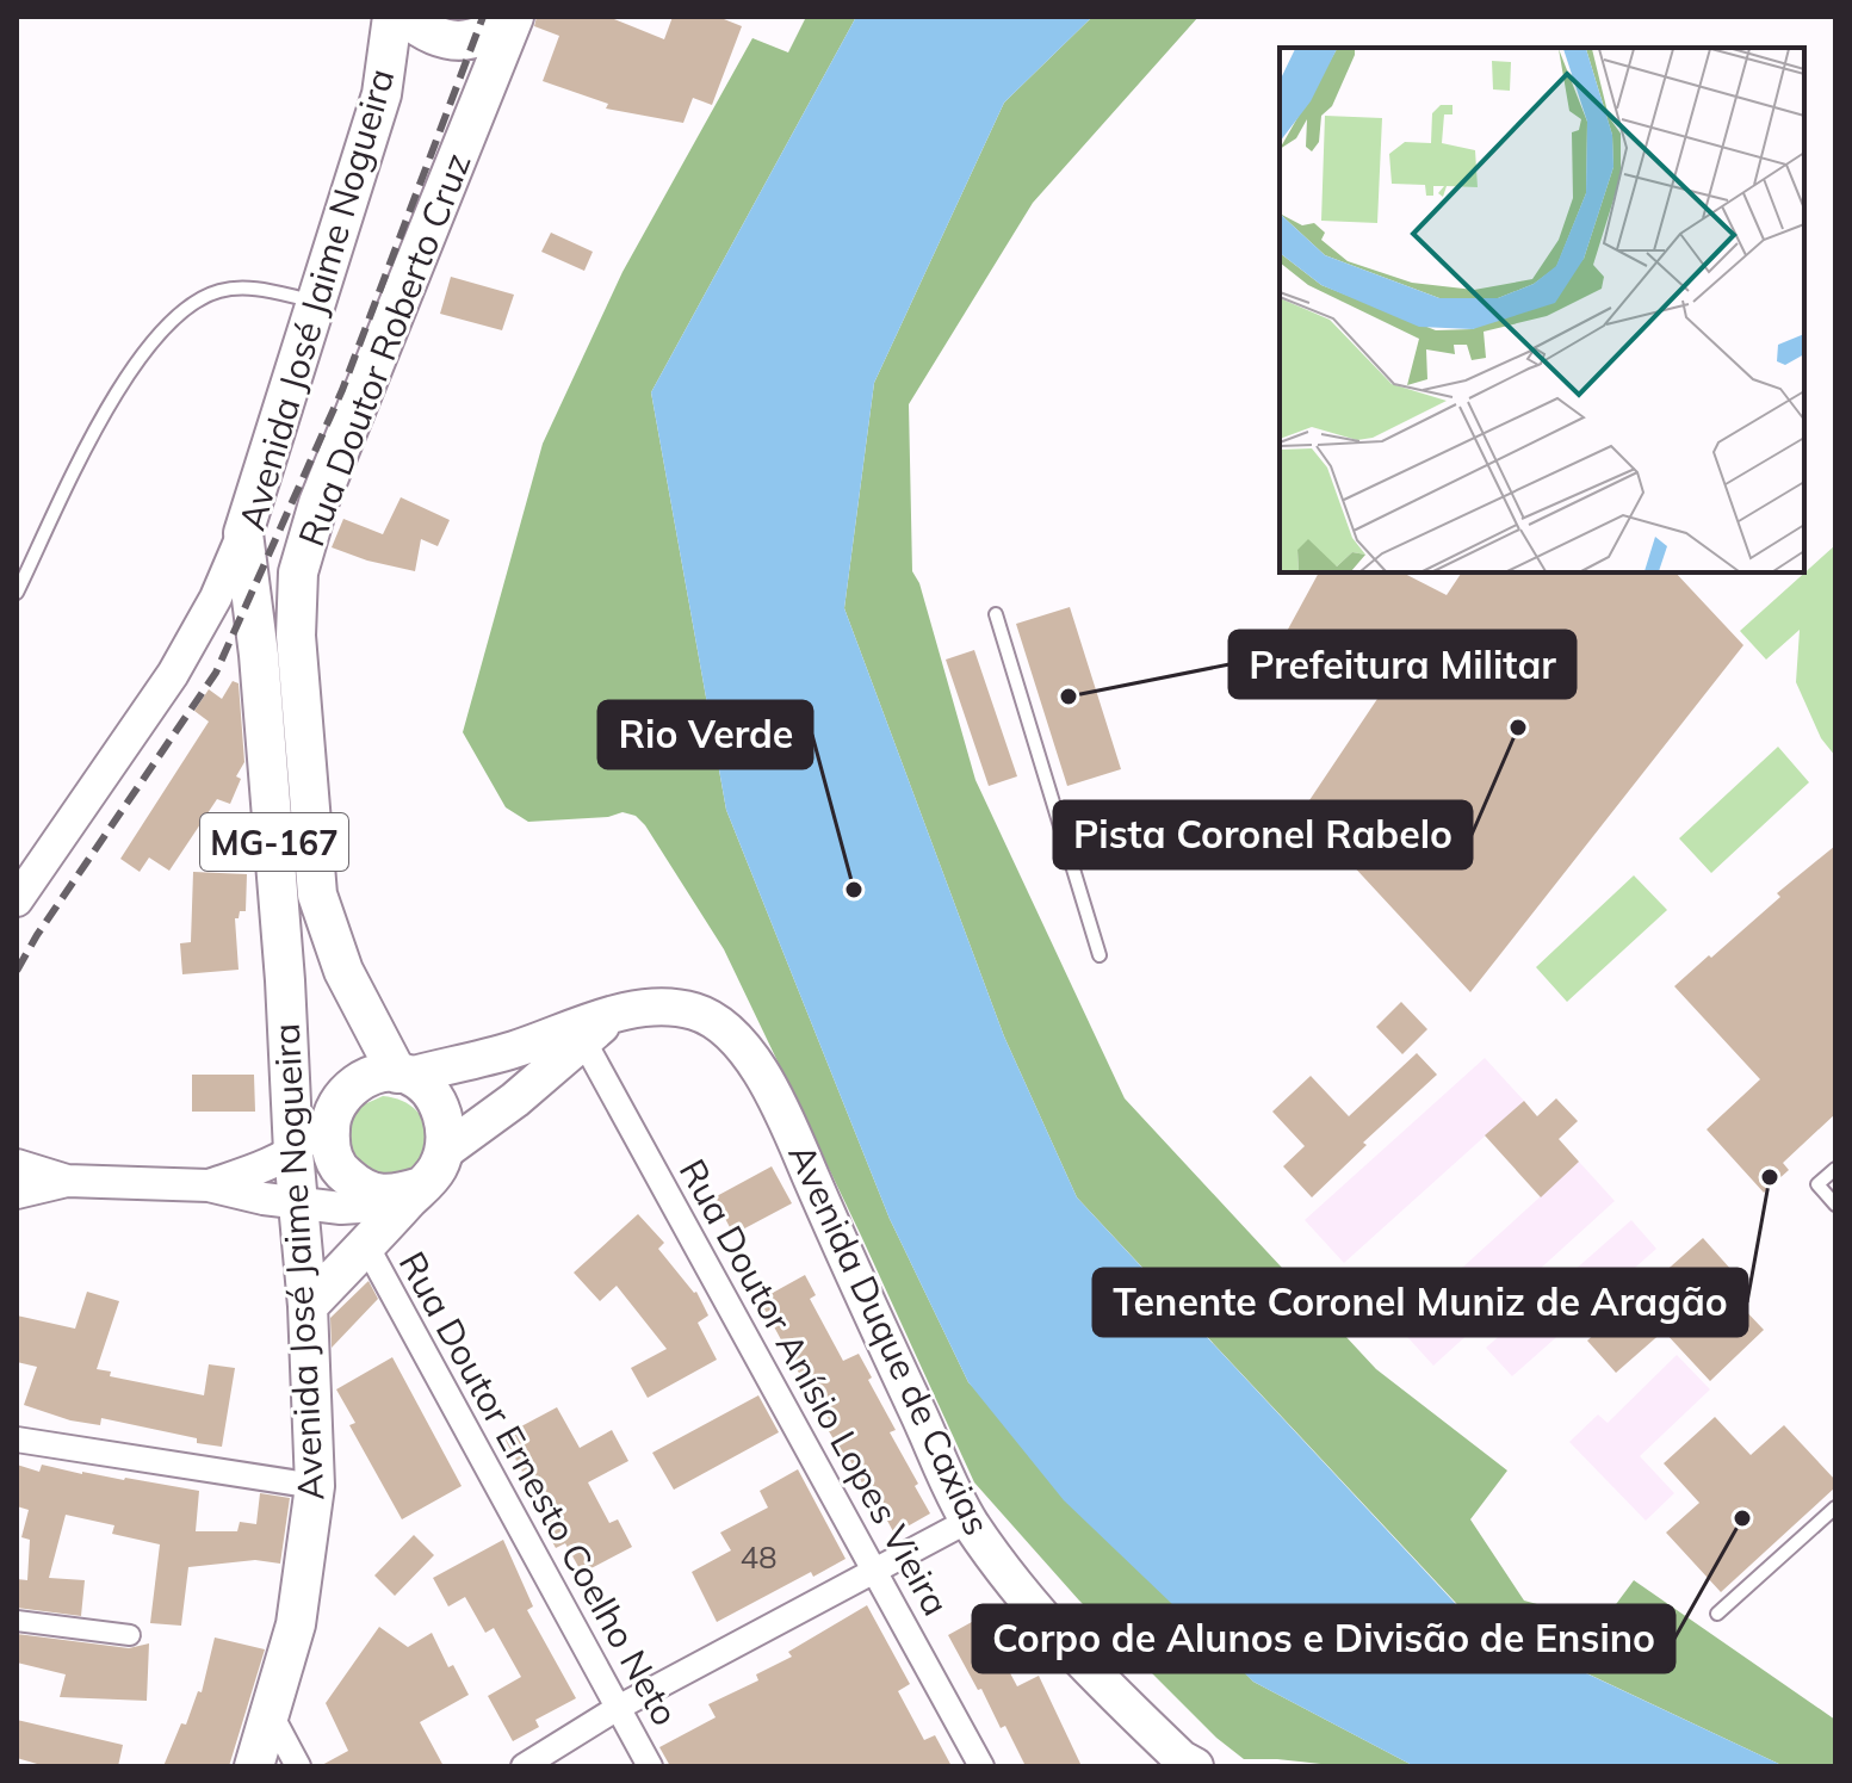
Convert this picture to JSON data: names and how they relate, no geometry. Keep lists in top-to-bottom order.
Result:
{
  "streets": {
    "main road": [
      "Avenida José Jaime Nogueira",
      "Rua Doutor Roberto Cruz",
      "MG-167",
      "Avenida Duque de Caxias"
    ],
    "street": ["Rua Doutor Anísio Lopes Vieira", "Rua Doutor Ernesto Coelho Neto"]
  },
  "crossings": [
    ["Avenida José Jaime Nogueira", "Rua Doutor Roberto Cruz"],
    ["Avenida José Jaime Nogueira", "MG-167"],
    ["Avenida José Jaime Nogueira", "Avenida Duque de Caxias"],
    ["Rua Doutor Roberto Cruz", "MG-167"],
    ["Rua Doutor Roberto Cruz", "Avenida Duque de Caxias"],
    ["MG-167", "Avenida Duque de Caxias"],
    ["Avenida Duque de Caxias", "Rua Doutor Anísio Lopes Vieira"],
    ["Avenida Duque de Caxias", "Rua Doutor Ernesto Coelho Neto"]
  ],
  "places": [
    "Prefeitura Militar",
    "Pista Coronel Rabelo",
    "Rio Verde",
    "Tenente Coronel Muniz de Aragão",
    "Corpo de Alunos e Divisão de Ensino"
  ],
  "house_numbers": ["48"]
}
